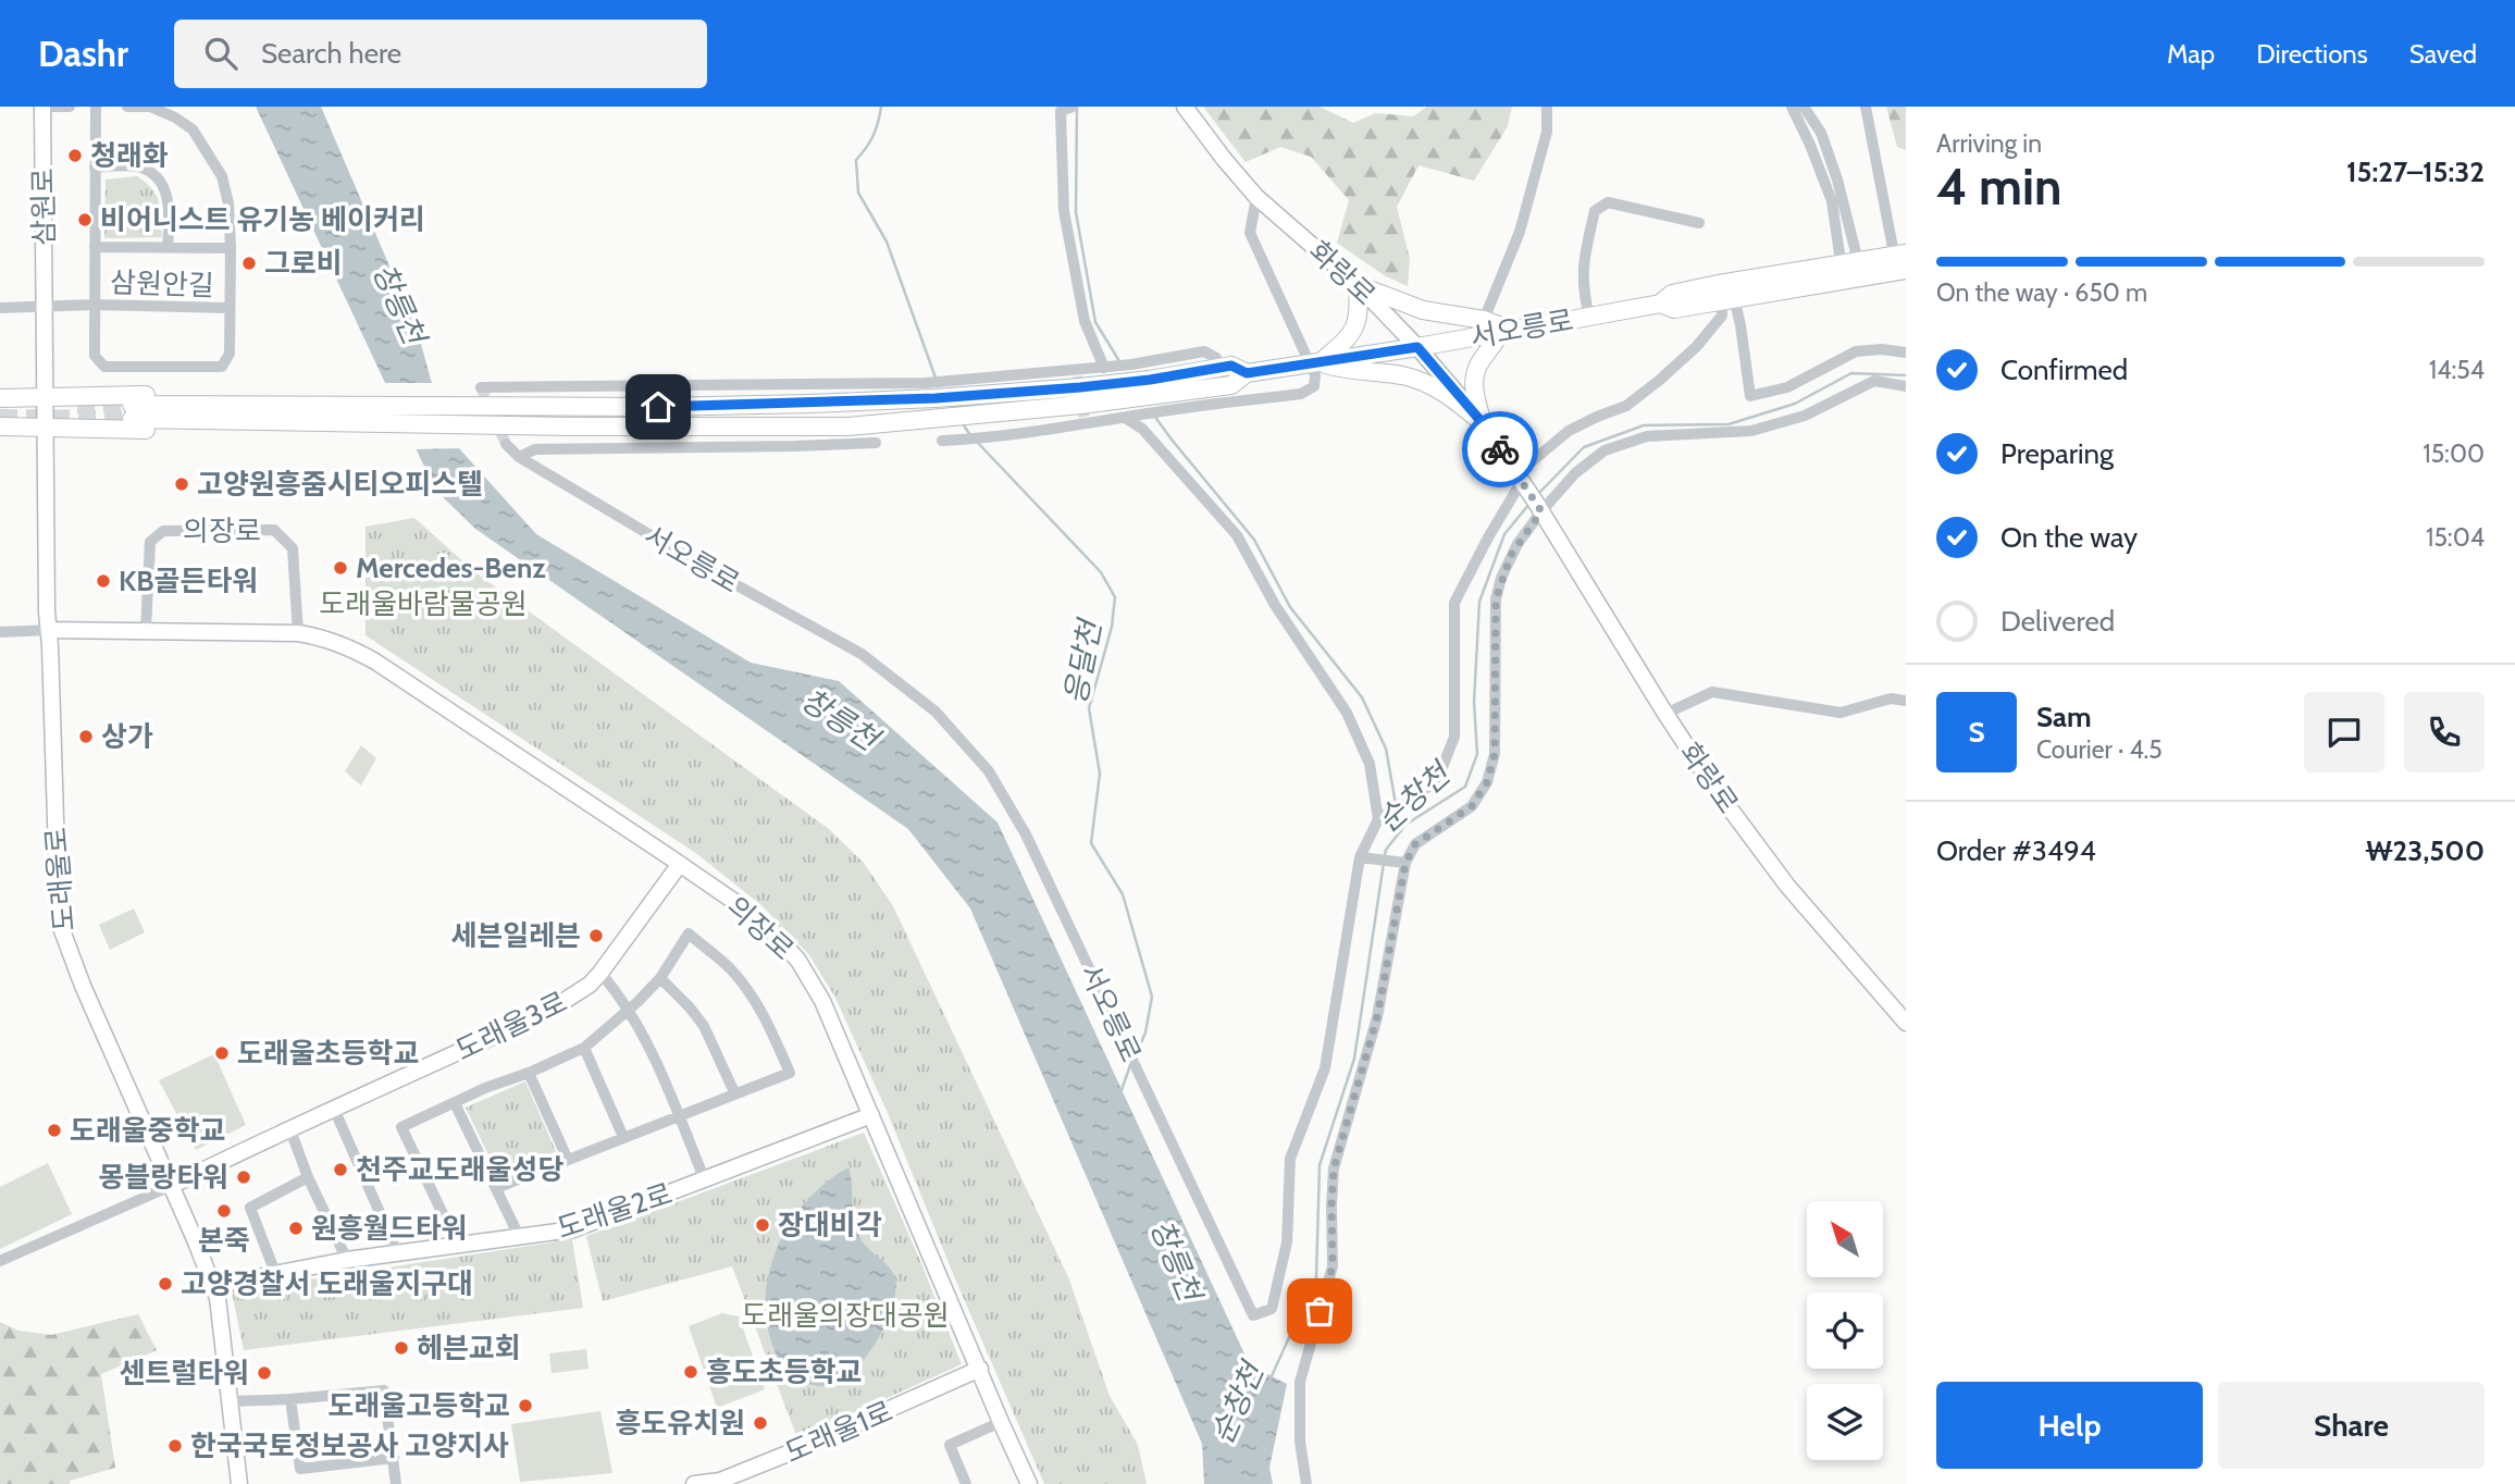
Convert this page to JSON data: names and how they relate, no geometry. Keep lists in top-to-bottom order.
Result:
{
  "streets": {
    "main road": ["서오릉로"],
    "street": [
      "삼원로",
      "화랑로",
      "삼원안길",
      "의장로",
      "도래울로",
      "도래울3로",
      "도래울2로",
      "도래울1로"
    ]
  },
  "crossings": [
    ["삼원로", "삼원안길"],
    ["삼원로", "도래울로"],
    ["화랑로", "서오릉로"],
    ["의장로", "도래울로"],
    ["의장로", "도래울3로"],
    ["의장로", "도래울2로"],
    ["의장로", "도래울1로"],
    ["도래울로", "도래울3로"],
    ["도래울로", "도래울2로"]
  ],
  "water": ["창릉천", "응달천", "순창천"],
  "parks": ["도래울바람물공원", "도래울의장대공원"],
  "places": [
    "청래화",
    "비어니스트 유기농 베이커리",
    "그로비",
    "고양원흥줌시티오피스텔",
    "Mercedes-Benz",
    "KB골든타워",
    "상가",
    "세븐일레븐",
    "도래울초등학교",
    "도래울중학교",
    "천주교도래울성당",
    "몽블랑타워",
    "본죽",
    "장대비각",
    "원흥월드타워",
    "고양경찰서 도래울지구대",
    "헤븐교회",
    "흥도초등학교",
    "센트럴타워",
    "도래울고등학교",
    "흥도유치원",
    "한국국토정보공사 고양지사"
  ],
  "north": "top left",
  "page": {
    "header": "Dashr",
    "search": "Search here",
    "nav": ["Map", "Directions", "Saved"],
    "heading": ["4 min", "Arriving in", "15:27–15:32"],
    "panel": [
      "Sam",
      "Courier · 4.5",
      "Order #3494",
      "₩23,500"
    ],
    "bar": "On the way · 650 m",
    "list": [
      ["Confirmed", "14:54"],
      ["Preparing", "15:00"],
      ["On the way", "15:04"],
      "Delivered"
    ],
    "round": "S",
    "buttons": ["Help", "Share"]
  }
}
